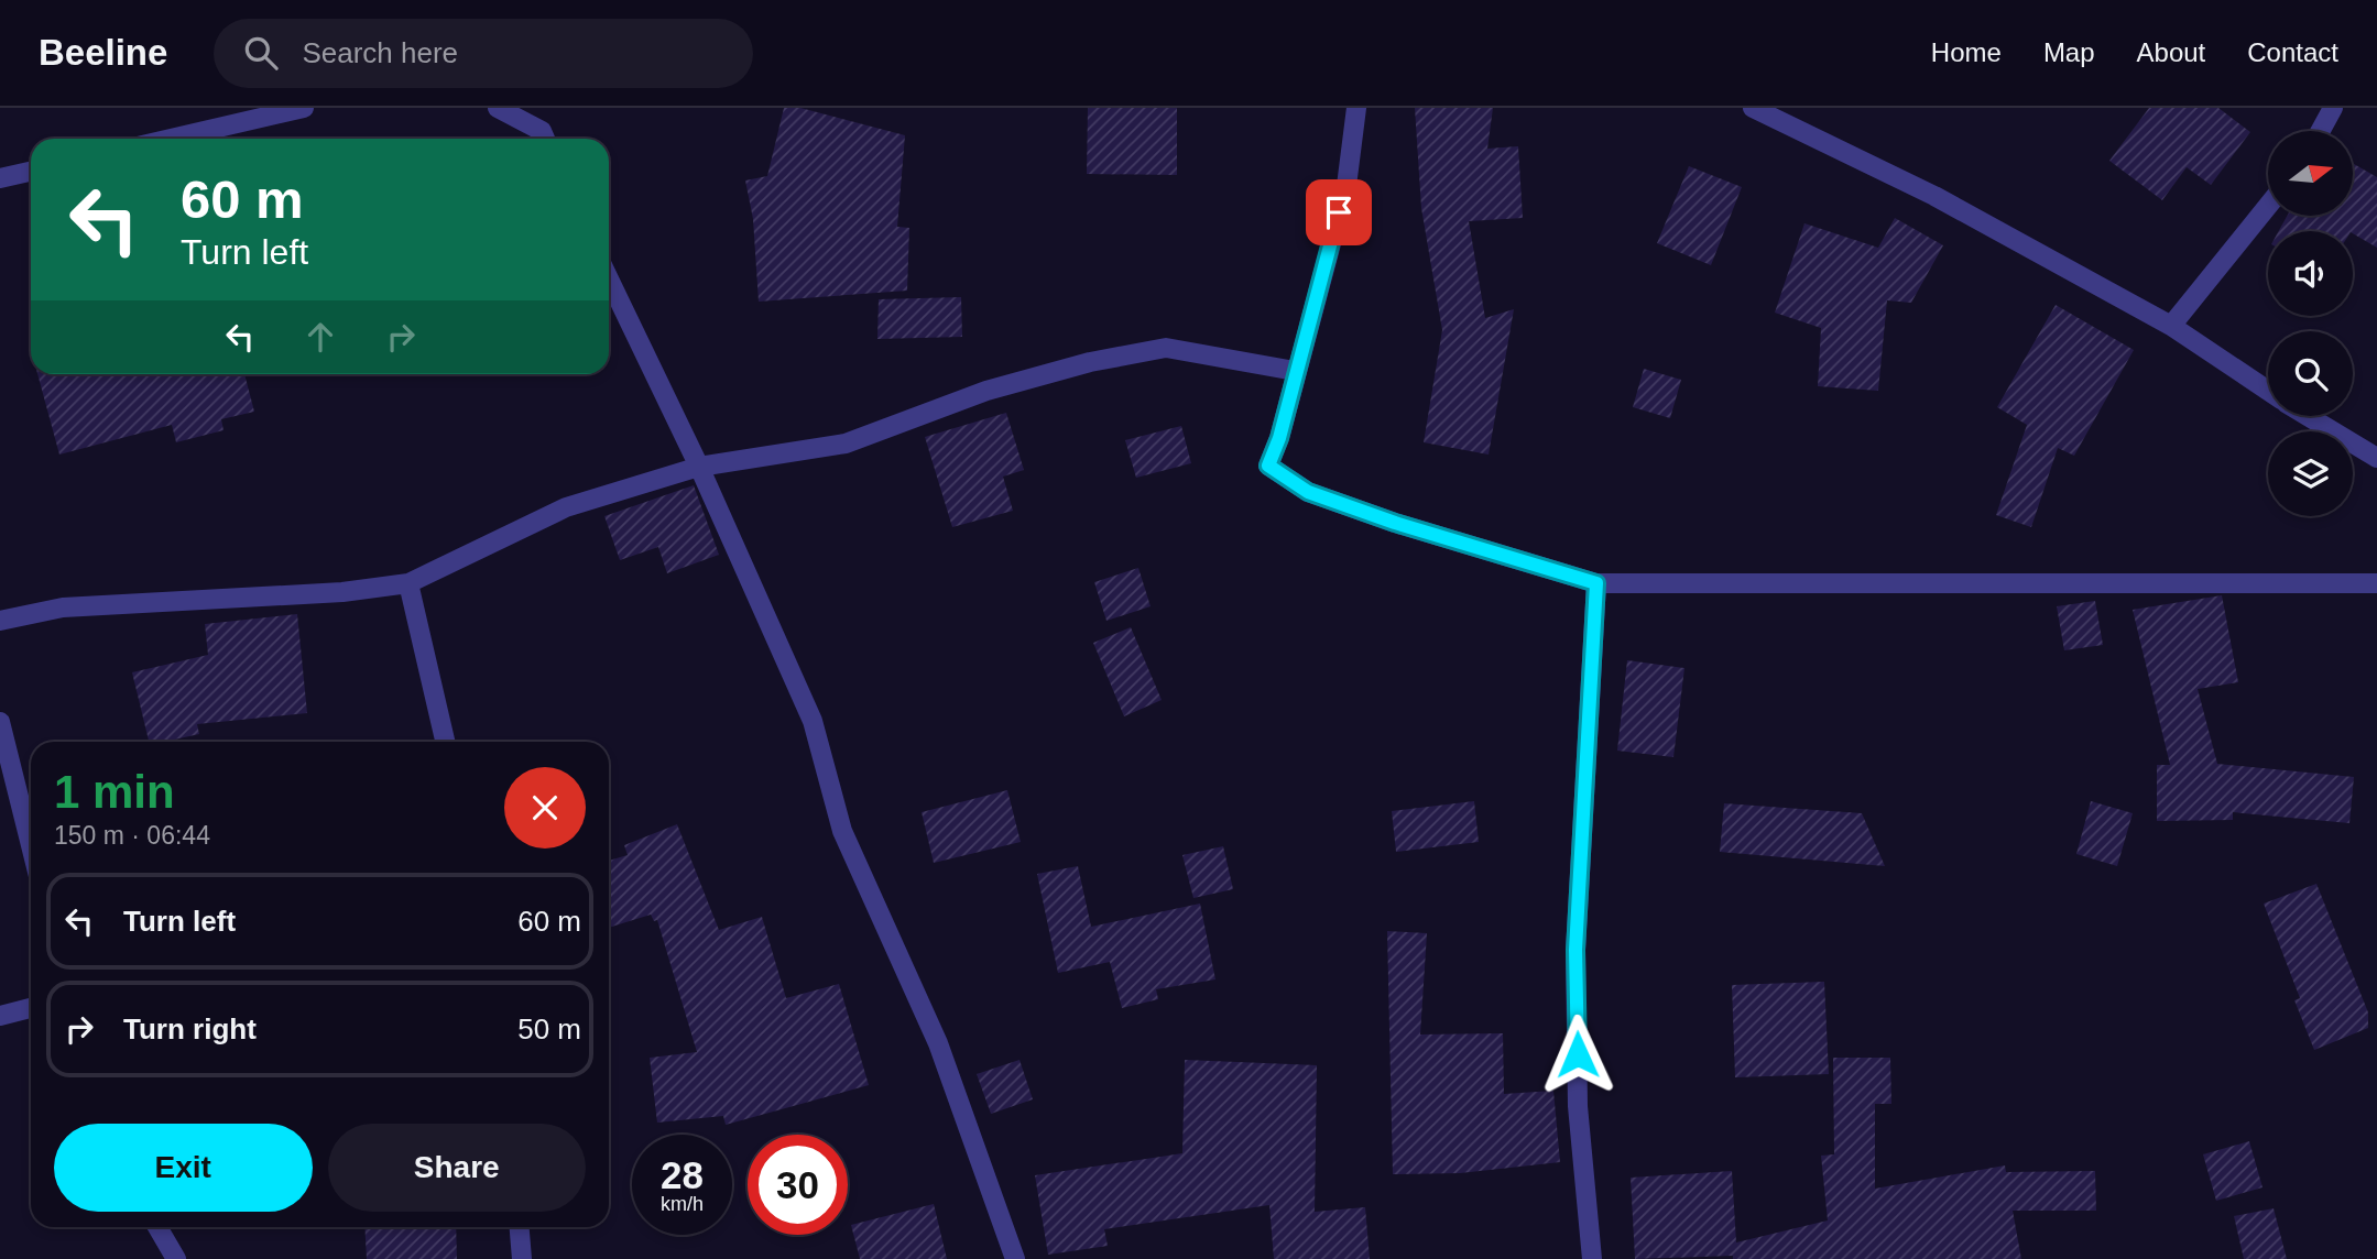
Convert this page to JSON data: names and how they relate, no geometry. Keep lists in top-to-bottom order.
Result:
{
  "north": "right",
  "page": {
    "header": "Beeline",
    "search": "Search here",
    "nav": [
      "Home",
      "Map",
      "About",
      "Contact"
    ],
    "turn": ["60 m", "Turn left"],
    "heading": ["1 min", "150 m · 06:44"],
    "list": [
      {
        "name": "Turn left",
        "value": "60 m"
      },
      {
        "name": "Turn right",
        "value": "50 m"
      }
    ],
    "buttons": ["Exit", "Share"],
    "speed": "28 km/h",
    "limit": "30"
  }
}
